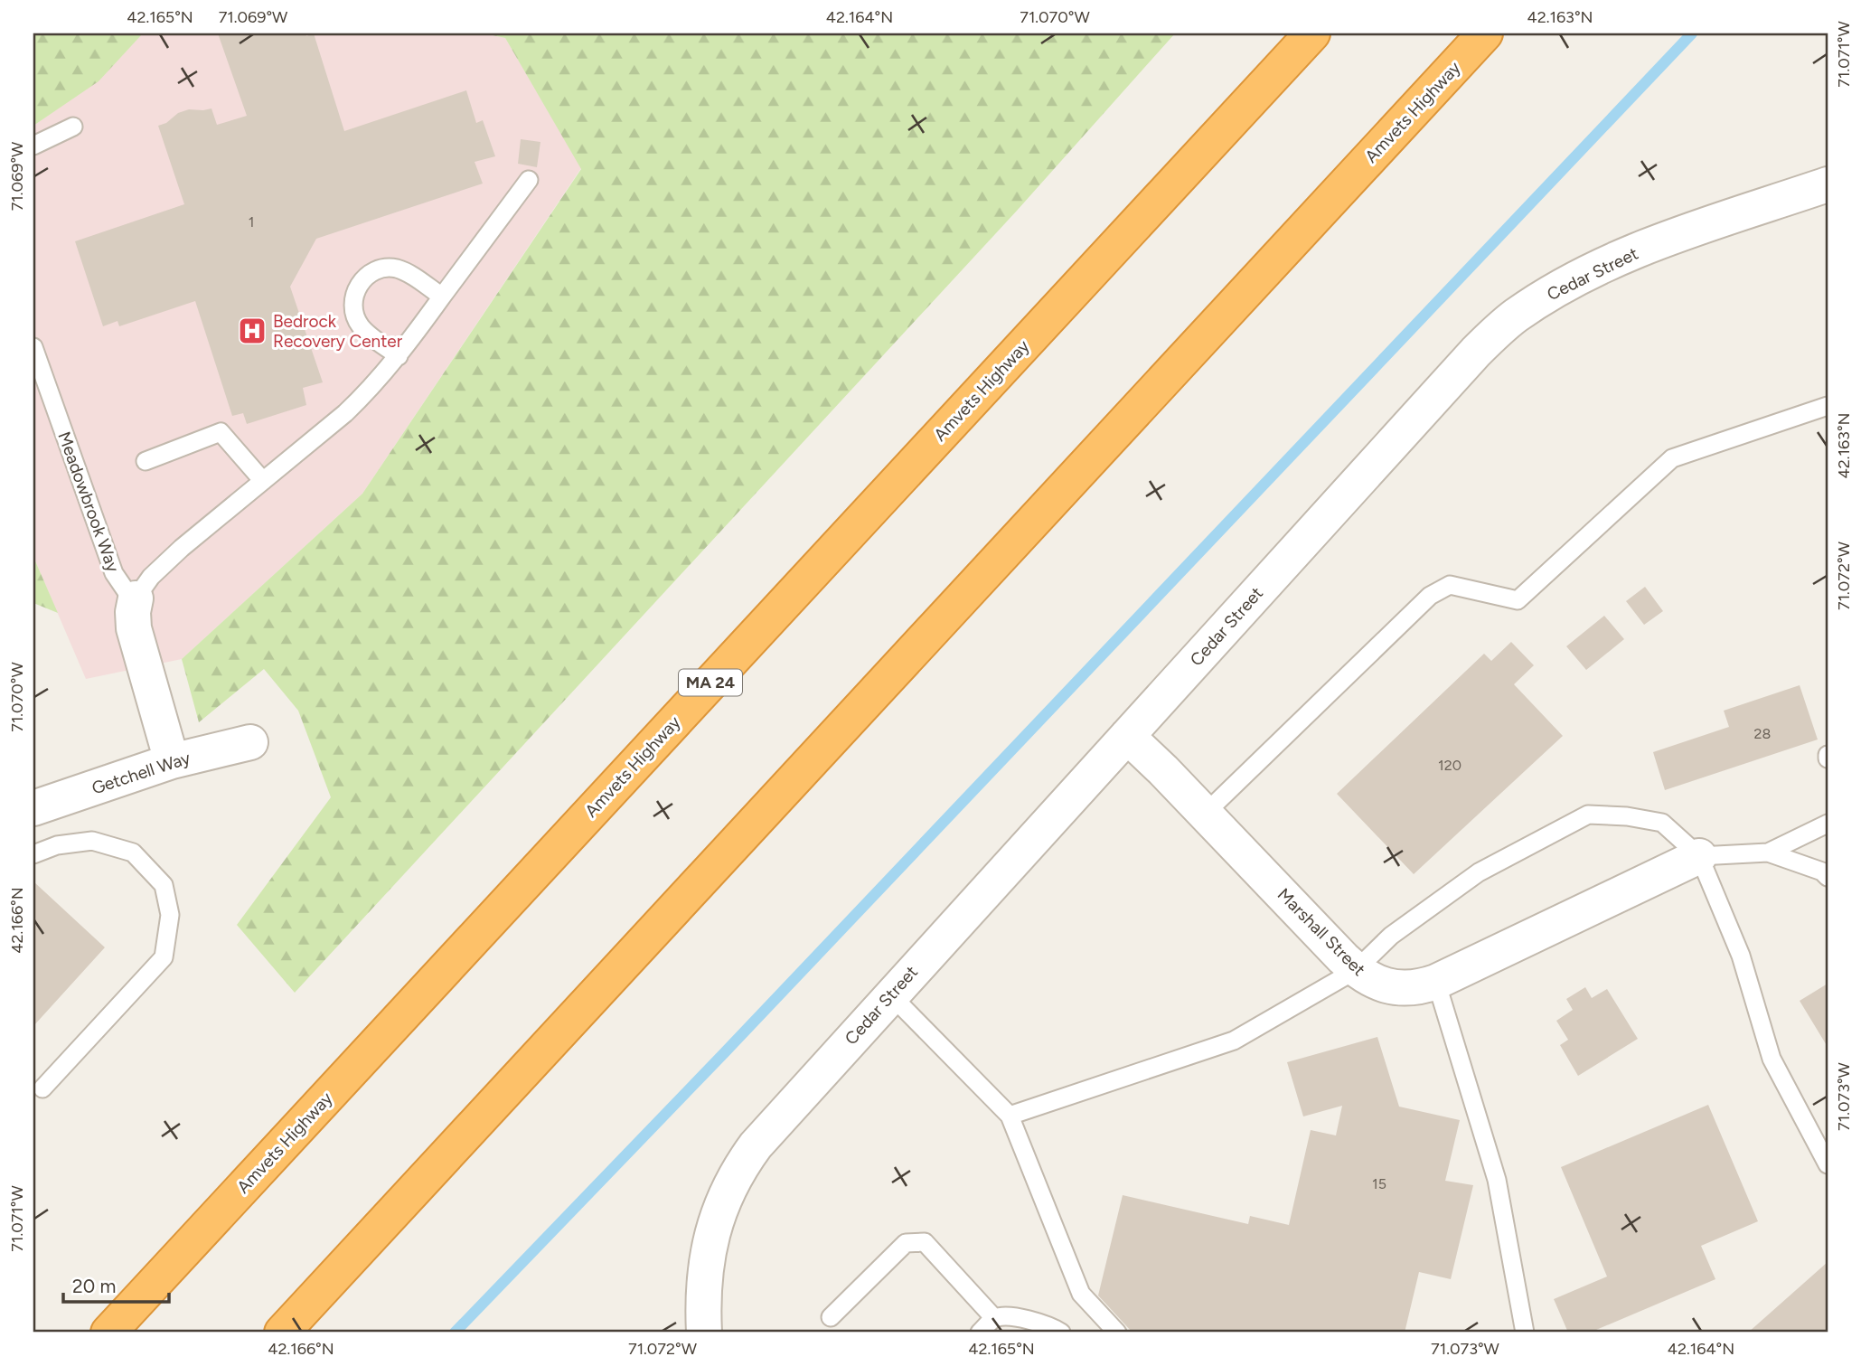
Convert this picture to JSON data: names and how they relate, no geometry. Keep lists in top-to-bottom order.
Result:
{
  "streets": {
    "highway": ["Amvets Highway", "MA 24"],
    "street": ["Cedar Street", "Getchell Way", "Marshall Street"],
    "lane": ["Meadowbrook Way"]
  },
  "crossings": [
    ["Cedar Street", "Marshall Street"]
  ],
  "places": {
    "hospital": ["Bedrock Recovery Center"]
  },
  "house_numbers": [
    "1",
    "28",
    "120",
    "15"
  ],
  "scale_bar": "20 m",
  "coordinates": [
    "42.165°N",
    "71.069°W",
    "42.164°N",
    "71.070°W",
    "42.163°N",
    "71.071°W",
    "71.072°W",
    "42.166°N",
    "71.073°W"
  ]
}
